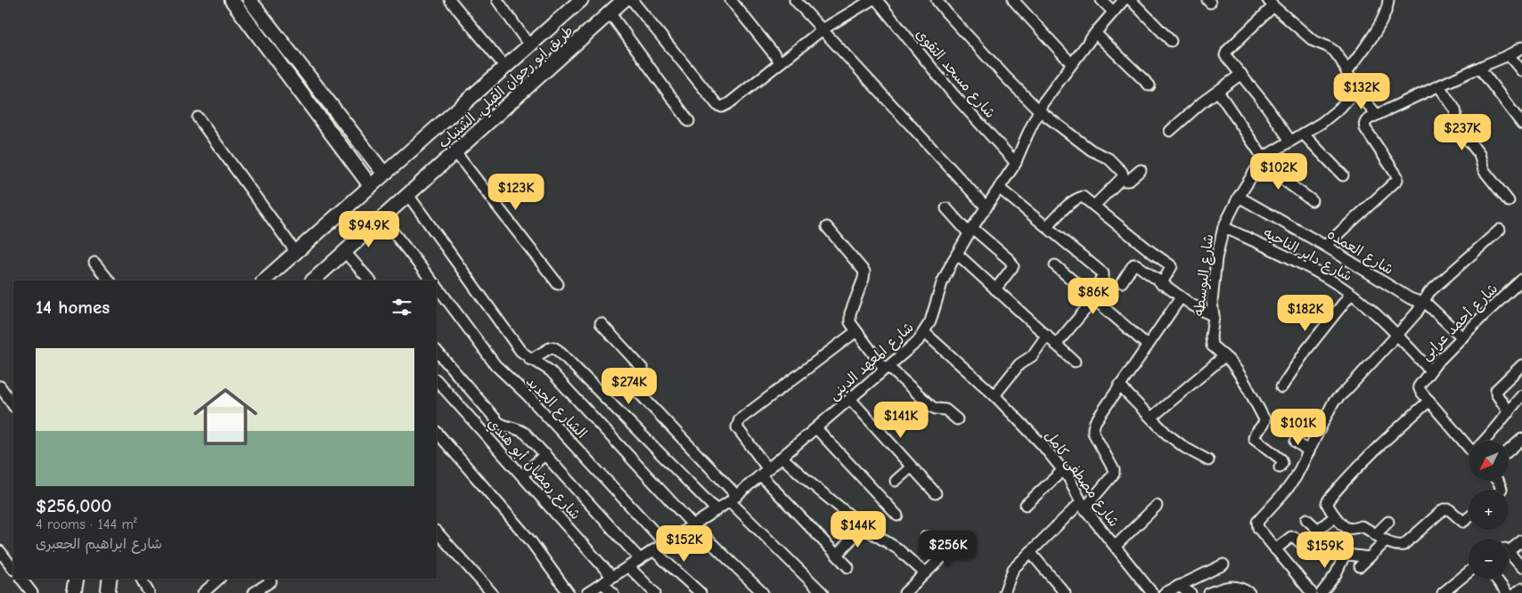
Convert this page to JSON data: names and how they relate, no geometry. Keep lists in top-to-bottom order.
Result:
{
  "streets": {
    "street": [
      "شارع مسجد التقوى",
      "طريق ابو رجوان القبلي, الشنباب",
      "شارع العمده",
      "شارع داير الناحيه",
      "شارع البوسطه",
      "شارع أحمد عرابى",
      "شارع المعهد الدينى",
      "الشارع الجديد",
      "شارع رمضان أبو هندي",
      "شارع مصطفى كامل"
    ]
  },
  "crossings": [
    ["شارع مسجد التقوى", "شارع المعهد الدينى"],
    ["شارع العمده", "شارع البوسطه"],
    ["شارع العمده", "شارع أحمد عرابى"],
    ["شارع داير الناحيه", "شارع البوسطه"],
    ["شارع داير الناحيه", "شارع أحمد عرابى"],
    ["شارع المعهد الدينى", "الشارع الجديد"],
    ["شارع المعهد الدينى", "شارع رمضان أبو هندي"],
    ["شارع المعهد الدينى", "شارع مصطفى كامل"]
  ],
  "north": "bottom left",
  "page": {
    "price": [
      "$132K",
      "$237K",
      "$102K",
      "$123K",
      "$94.9K",
      "$86K",
      "$182K",
      "$274K",
      "$141K",
      "$101K",
      "$144K",
      "$152K",
      "$256K",
      "$159K"
    ],
    "heading": "14 homes",
    "list": [
      {
        "name": "$256,000",
        "note": "4 rooms · 144 m² · شارع ابراهيم الجعبرى"
      }
    ],
    "map_buttons": ["+", "−"]
  }
}
